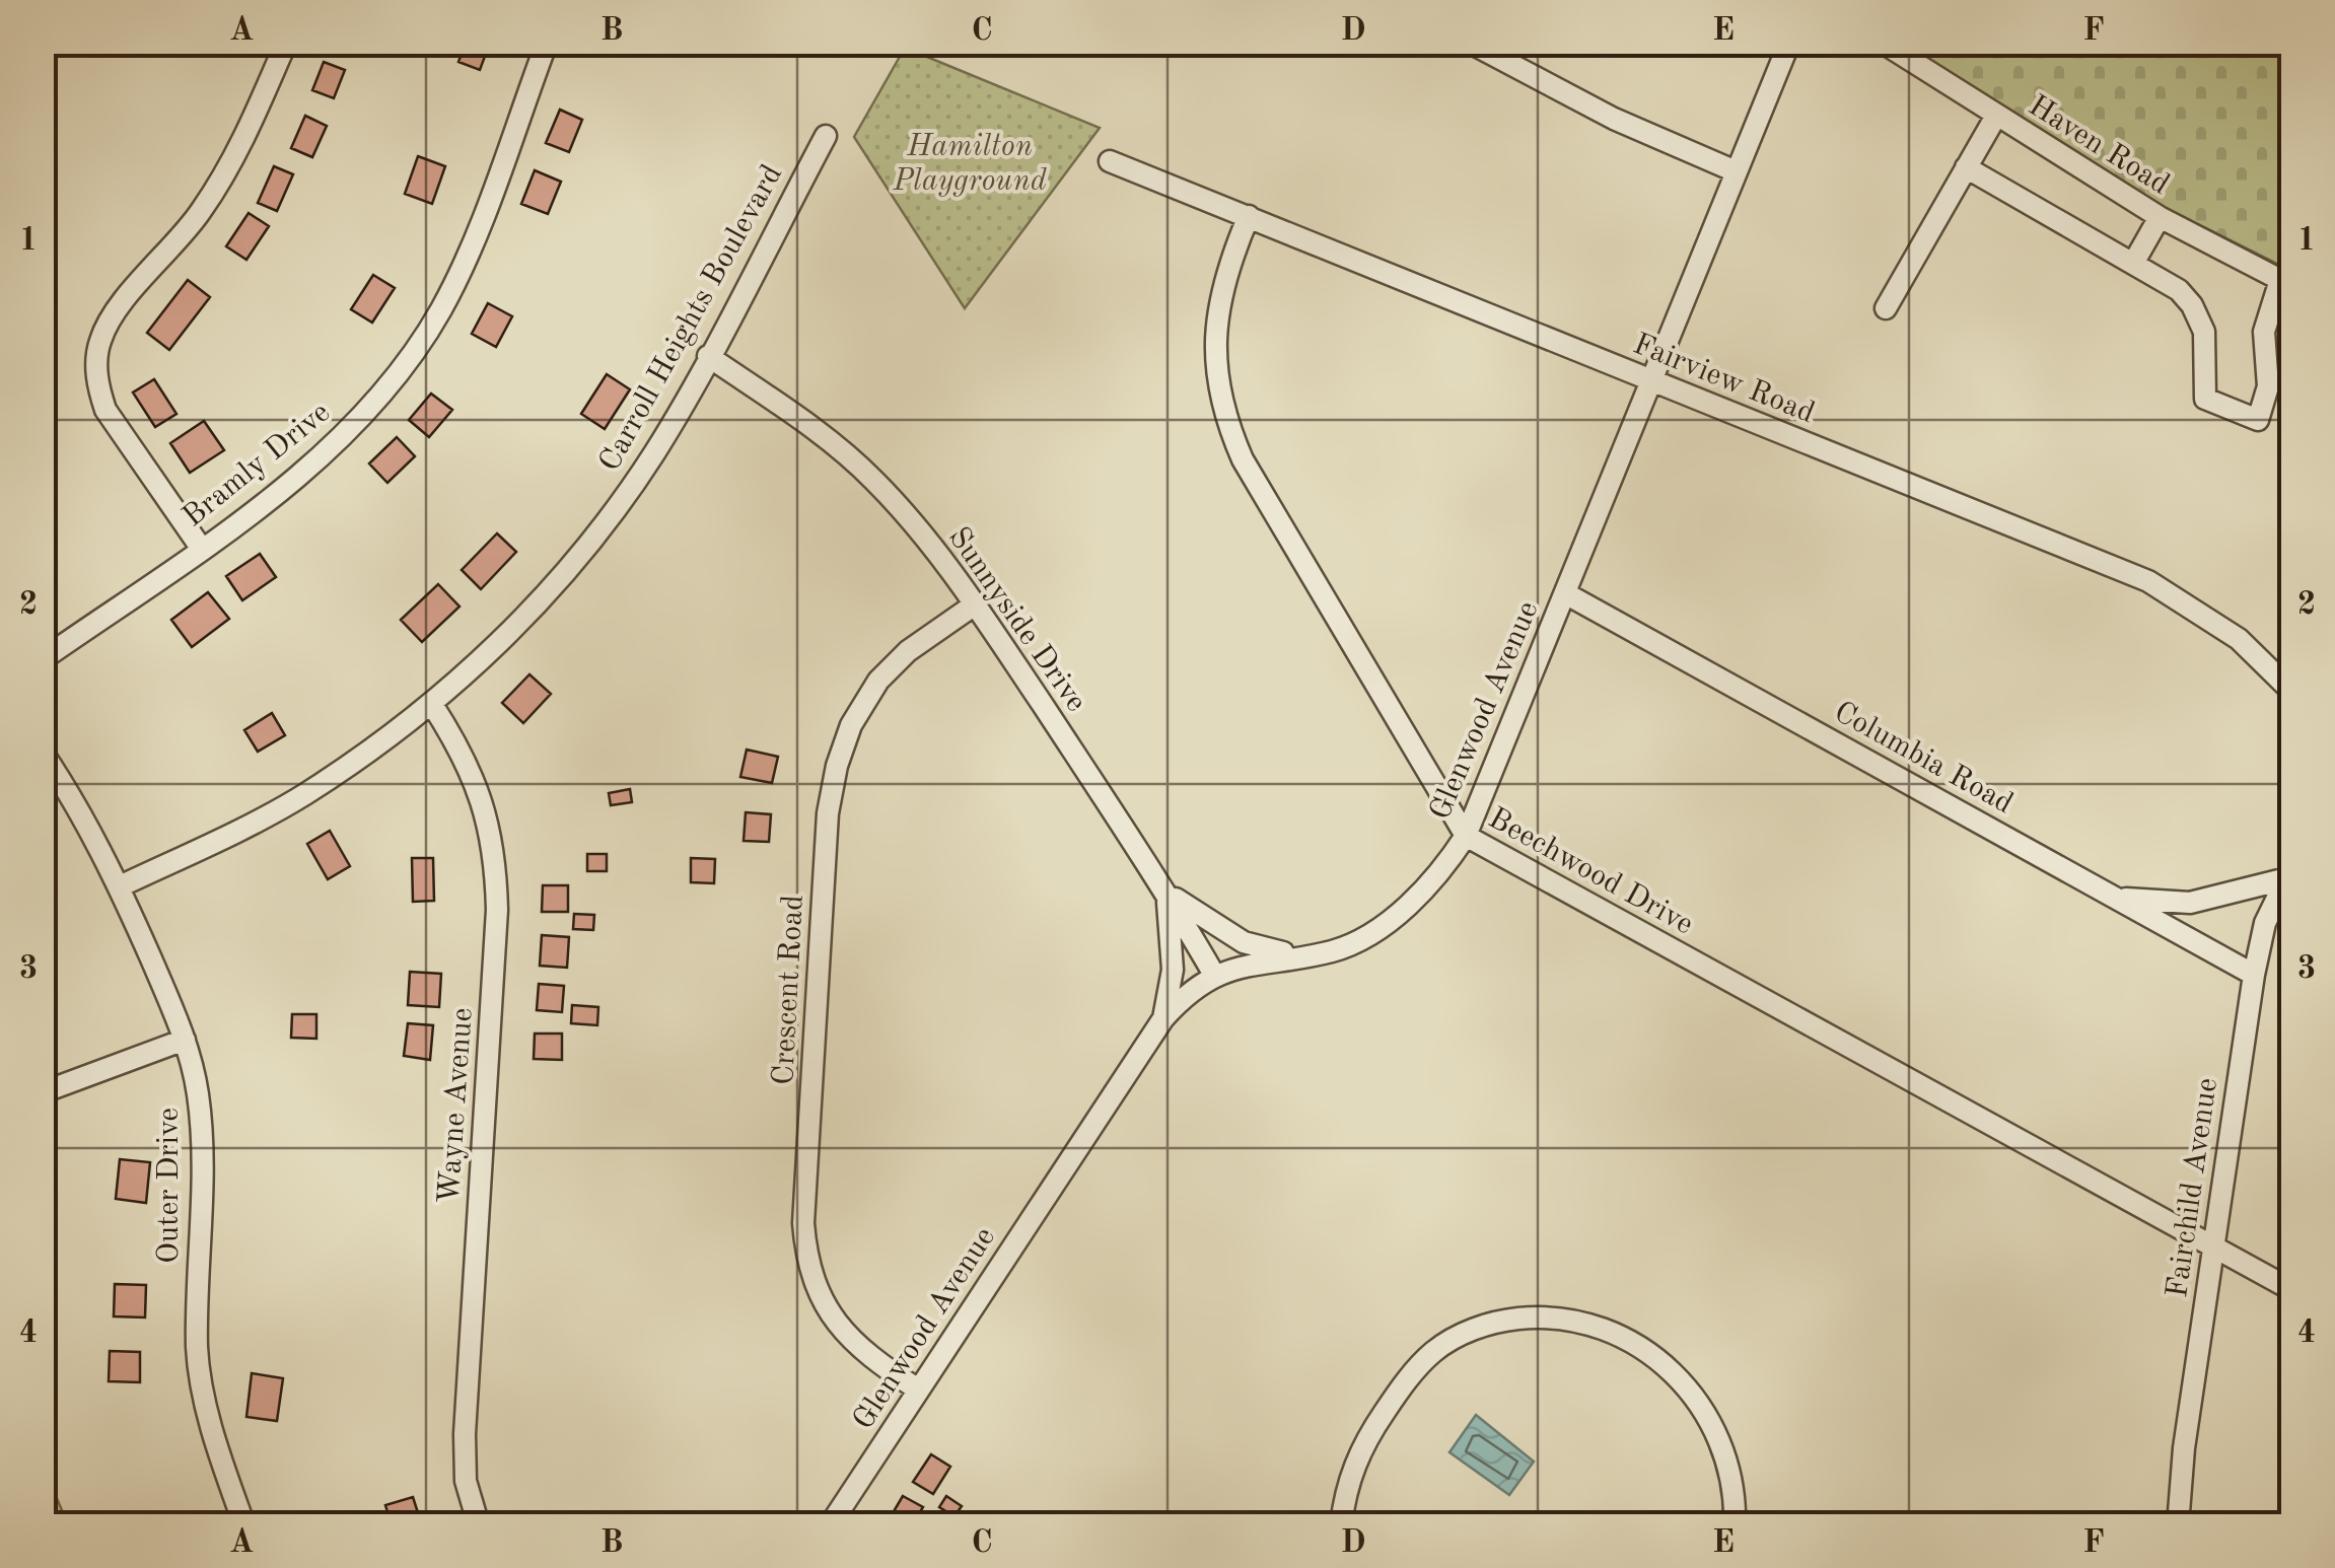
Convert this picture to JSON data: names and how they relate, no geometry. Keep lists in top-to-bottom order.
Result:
{
  "streets": {
    "street": [
      "Haven Road",
      "Carroll Heights Boulevard",
      "Fairview Road",
      "Bramly Drive",
      "Sunnyside Drive",
      "Glenwood Avenue",
      "Columbia Road",
      "Beechwood Drive",
      "Crescent Road",
      "Wayne Avenue",
      "Outer Drive",
      "Fairchild Avenue"
    ]
  },
  "crossings": [
    ["Carroll Heights Boulevard", "Sunnyside Drive"],
    ["Carroll Heights Boulevard", "Wayne Avenue"],
    ["Carroll Heights Boulevard", "Outer Drive"],
    ["Fairview Road", "Glenwood Avenue"],
    ["Fairview Road", "Beechwood Drive"],
    ["Sunnyside Drive", "Glenwood Avenue"],
    ["Sunnyside Drive", "Crescent Road"],
    ["Glenwood Avenue", "Columbia Road"],
    ["Glenwood Avenue", "Beechwood Drive"],
    ["Glenwood Avenue", "Crescent Road"],
    ["Columbia Road", "Fairchild Avenue"],
    ["Beechwood Drive", "Fairchild Avenue"]
  ],
  "parks": ["Hamilton Playground"],
  "grid": {
    "columns": [
      "A",
      "B",
      "C",
      "D",
      "E",
      "F"
    ],
    "rows": [
      "1",
      "2",
      "3",
      "4"
    ]
  }
}
